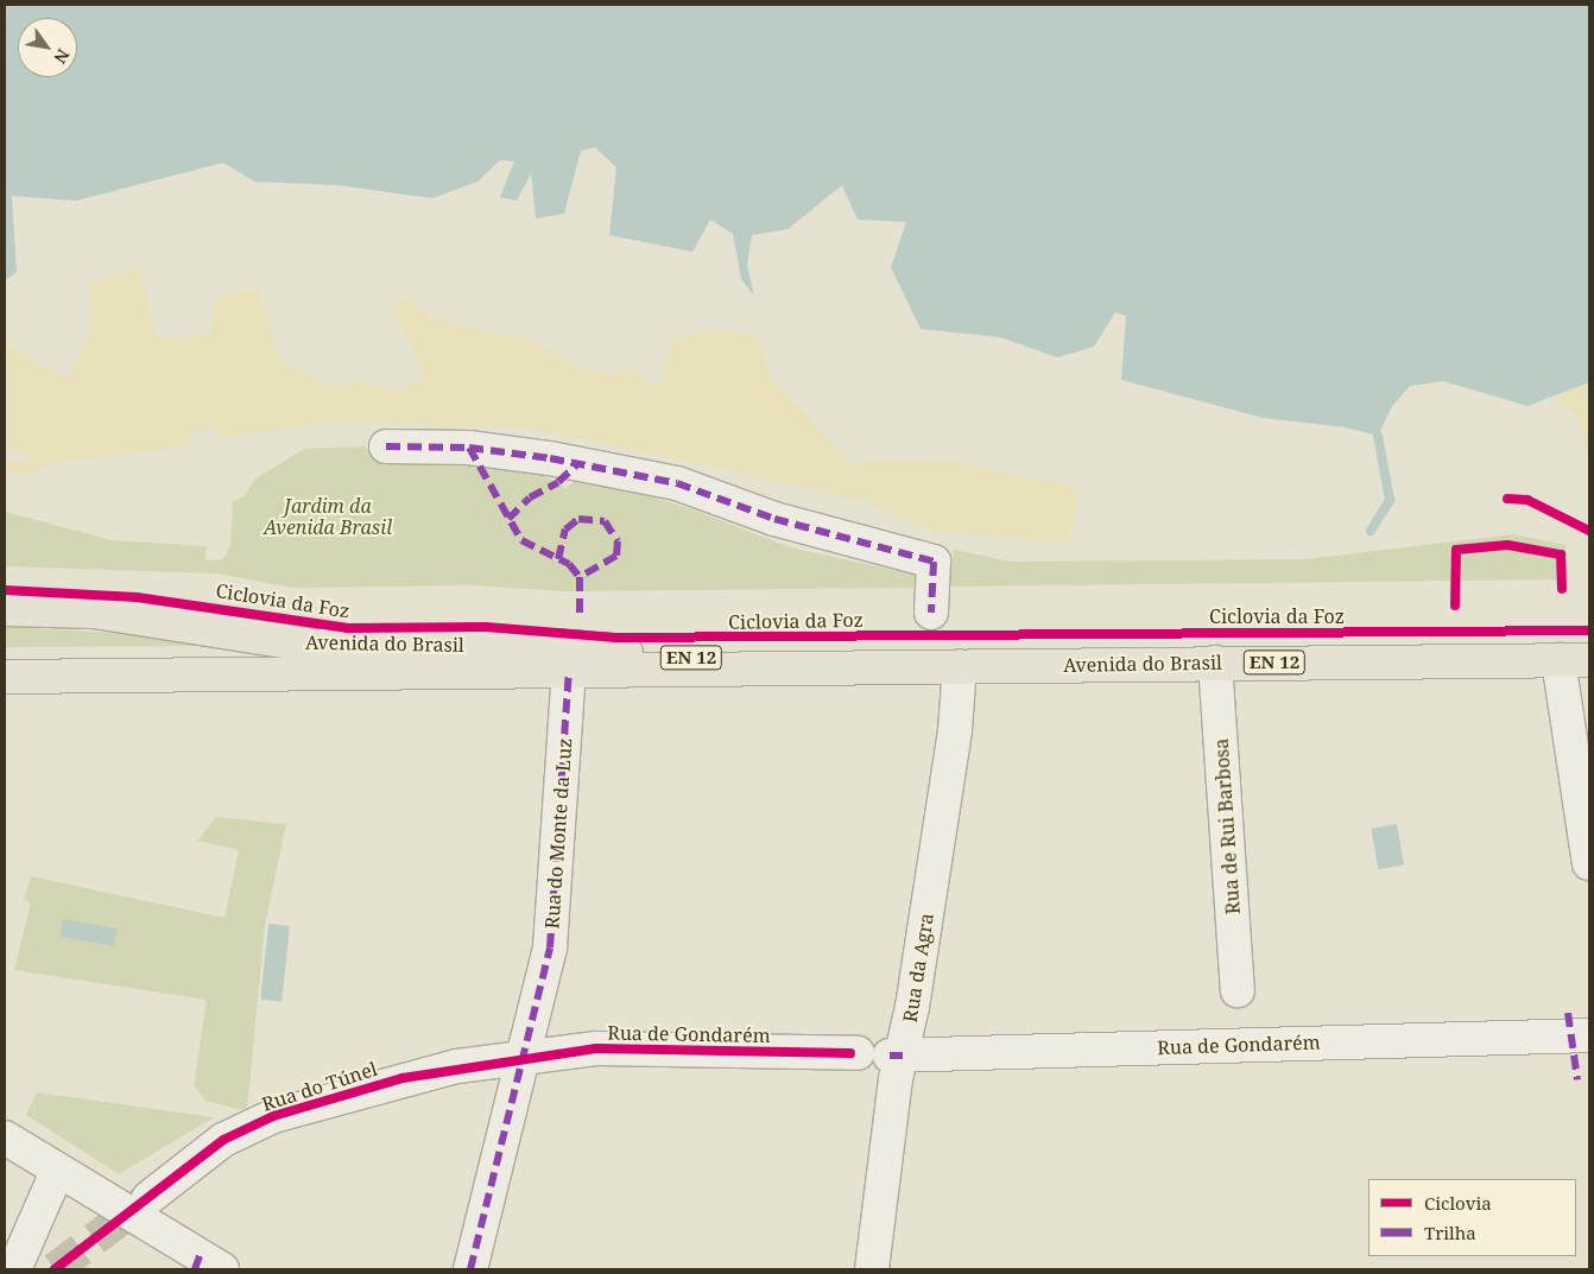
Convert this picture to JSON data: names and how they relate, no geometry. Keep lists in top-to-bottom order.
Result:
{
  "streets": {
    "main road": ["Avenida do Brasil", "EN 12"],
    "street": [
      "Rua de Rui Barbosa",
      "Rua do Monte da Luz",
      "Rua da Agra",
      "Rua de Gondarém",
      "Rua do Túnel"
    ],
    "cycle path": ["Ciclovia da Foz"]
  },
  "crossings": [
    ["Avenida do Brasil", "Rua de Rui Barbosa"],
    ["Avenida do Brasil", "Rua do Monte da Luz"],
    ["Avenida do Brasil", "Rua da Agra"],
    ["Rua do Monte da Luz", "Rua de Gondarém"],
    ["Rua do Monte da Luz", "Rua do Túnel"],
    ["Rua da Agra", "Rua de Gondarém"],
    ["Rua de Gondarém", "Rua do Túnel"]
  ],
  "parks": ["Jardim da Avenida Brasil"],
  "legend": ["Ciclovia", "Trilha"],
  "north": "bottom right"
}
